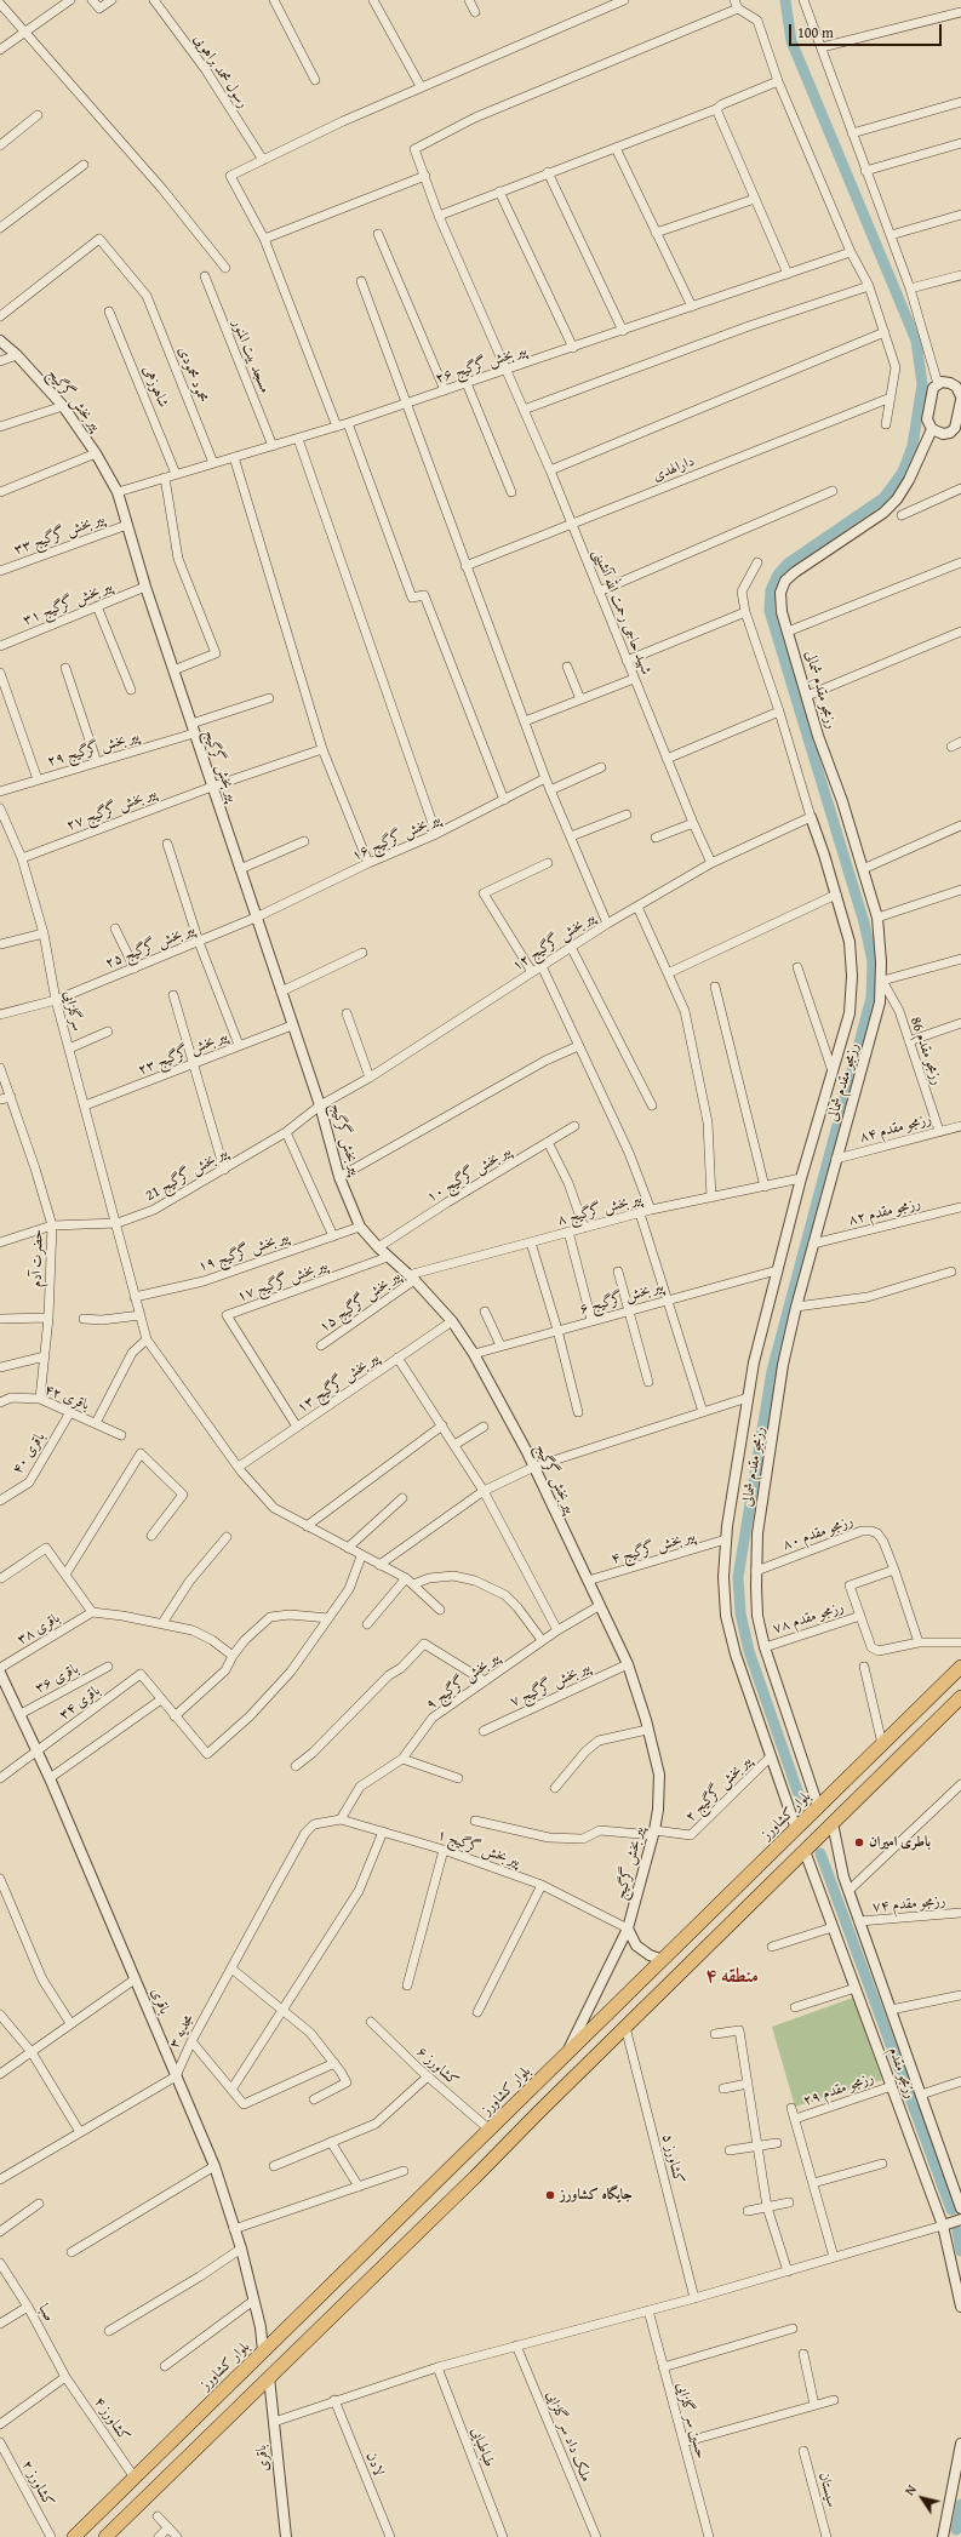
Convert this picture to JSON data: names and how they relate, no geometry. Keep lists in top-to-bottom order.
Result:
{
  "streets": {
    "main road": ["بلوار کشاورز"],
    "street": [
      "رسول محمد براهویی",
      "مسجد بیت المنور",
      "پیر بخش گرگیج ۲۶",
      "محمود محمودی",
      "شاهوزهی",
      "پیر بخش گرگیج",
      "دارالهدی",
      "پیر بخش گرگیج ۳۳",
      "پیر بخش گرگیج ۳۱",
      "شهید حاجی رحمت الله آنشینی",
      "رزمجو مقدم شمالی",
      "پیر بخش گرگیج ۲۹",
      "پیر بخش گرگیج ۲۷",
      "پیر بخش گرگیج ۱۶",
      "پیر بخش گرگیج ۱۲",
      "پیر بخش گرگیج ۲۵",
      "سرگلزایی",
      "رزمجو مقدم 86",
      "پیر بخش گرگیج ۲۳",
      "رزمجو مقدم ۸۴",
      "پیر بخش گرگیج 21",
      "پیر بخش گرگیج ۱۰",
      "پیر بخش گرگیج ۸",
      "رزمجو مقدم ۸۲",
      "پیر بخش گرگیج ۱۹",
      "حضرت آدم",
      "پیر بخش گرگیج ۱۷",
      "پیر بخش گرگیج ۶",
      "پیر بخش گرگیج ۱۵",
      "پیر بخش گرگیج ۱۳",
      "باقری ۴۲",
      "باقری ۴۰",
      "رزمجو مقدم ۸۰",
      "پیر بخش گرگیج ۴",
      "رزمجو مقدم ۷۸",
      "باقری ۳۸",
      "باقری ۳۶",
      "پیر بخش گرگیج ۹",
      "پیر بخش گرگیج ۷",
      "باقری ۳۴",
      "پیر بخش گرگیج ۲",
      "پیر بخش گرگیج ۱",
      "رزمجو مقدم ۷۴",
      "باقری",
      "مجدیه ۳",
      "کشاورز ۶",
      "رزمجو مقدم",
      "رزمجو مقدم ۲۹",
      "کشاورز ۵",
      "صبا",
      "کشاورز ۴",
      "حسین سر گلزایی",
      "ملک داد سر گلزایی",
      "طباطبایی",
      "لادن",
      "کشاورز ۲",
      "سیستان"
    ]
  },
  "crossings": [
    ["مسجد بیت المنور", "پیر بخش گرگیج ۲۶"],
    ["پیر بخش گرگیج ۲۶", "محمود محمودی"],
    ["پیر بخش گرگیج ۲۶", "شاهوزهی"],
    ["پیر بخش گرگیج ۲۶", "پیر بخش گرگیج"],
    ["پیر بخش گرگیج ۲۶", "شهید حاجی رحمت الله آنشینی"],
    ["پیر بخش گرگیج", "پیر بخش گرگیج ۳۳"],
    ["پیر بخش گرگیج", "پیر بخش گرگیج ۳۱"],
    ["پیر بخش گرگیج", "پیر بخش گرگیج ۲۹"],
    ["پیر بخش گرگیج", "پیر بخش گرگیج ۲۷"],
    ["پیر بخش گرگیج", "پیر بخش گرگیج ۱۶"],
    ["پیر بخش گرگیج", "پیر بخش گرگیج ۱۲"],
    ["پیر بخش گرگیج", "پیر بخش گرگیج ۲۵"],
    ["پیر بخش گرگیج", "پیر بخش گرگیج ۲۳"],
    ["پیر بخش گرگیج", "پیر بخش گرگیج 21"],
    ["پیر بخش گرگیج", "پیر بخش گرگیج ۱۰"],
    ["پیر بخش گرگیج", "پیر بخش گرگیج ۸"],
    ["پیر بخش گرگیج", "پیر بخش گرگیج ۱۹"],
    ["پیر بخش گرگیج", "پیر بخش گرگیج ۱۷"],
    ["پیر بخش گرگیج", "پیر بخش گرگیج ۶"],
    ["پیر بخش گرگیج", "پیر بخش گرگیج ۱۵"],
    ["پیر بخش گرگیج", "پیر بخش گرگیج ۱۳"],
    ["پیر بخش گرگیج", "پیر بخش گرگیج ۴"],
    ["پیر بخش گرگیج", "پیر بخش گرگیج ۹"],
    ["پیر بخش گرگیج", "پیر بخش گرگیج ۷"],
    ["پیر بخش گرگیج", "پیر بخش گرگیج ۲"],
    ["پیر بخش گرگیج", "بلوار کشاورز"],
    ["پیر بخش گرگیج", "پیر بخش گرگیج ۱"],
    ["دارالهدی", "شهید حاجی رحمت الله آنشینی"],
    ["شهید حاجی رحمت الله آنشینی", "پیر بخش گرگیج ۱۲"],
    ["رزمجو مقدم شمالی", "رزمجو مقدم 86"],
    ["رزمجو مقدم شمالی", "رزمجو مقدم ۸۴"],
    ["رزمجو مقدم شمالی", "رزمجو مقدم ۸۲"],
    ["رزمجو مقدم شمالی", "رزمجو مقدم ۸۰"],
    ["رزمجو مقدم شمالی", "رزمجو مقدم ۷۸"],
    ["رزمجو مقدم شمالی", "بلوار کشاورز"],
    ["پیر بخش گرگیج ۲۷", "سرگلزایی"],
    ["پیر بخش گرگیج ۱۶", "پیر بخش گرگیج ۲۵"],
    ["پیر بخش گرگیج ۱۲", "پیر بخش گرگیج 21"],
    ["پیر بخش گرگیج ۲۵", "سرگلزایی"],
    ["سرگلزایی", "پیر بخش گرگیج ۲۳"],
    ["سرگلزایی", "پیر بخش گرگیج 21"],
    ["سرگلزایی", "پیر بخش گرگیج ۱۹"],
    ["رزمجو مقدم 86", "رزمجو مقدم ۸۴"],
    ["پیر بخش گرگیج 21", "حضرت آدم"],
    ["پیر بخش گرگیج ۸", "پیر بخش گرگیج ۱۵"],
    ["حضرت آدم", "باقری ۴۲"],
    ["پیر بخش گرگیج ۱۷", "پیر بخش گرگیج ۱۳"],
    ["باقری ۴۲", "باقری ۴۰"],
    ["باقری ۳۶", "باقری"],
    ["پیر بخش گرگیج ۹", "پیر بخش گرگیج ۱"],
    ["باقری ۳۴", "باقری"],
    ["بلوار کشاورز", "باقری"],
    ["بلوار کشاورز", "کشاورز ۶"],
    ["بلوار کشاورز", "کشاورز ۴"],
    ["پیر بخش گرگیج ۱", "مجدیه ۳"],
    ["رزمجو مقدم ۷۴", "رزمجو مقدم"],
    ["باقری", "مجدیه ۳"],
    ["رزمجو مقدم", "رزمجو مقدم ۲۹"],
    ["صبا", "کشاورز ۴"]
  ],
  "districts": ["منطقه ۴"],
  "places": ["باطری امیران", "جایگاه کشاورز"],
  "scale_bar": "100 m",
  "north": "top left"
}
